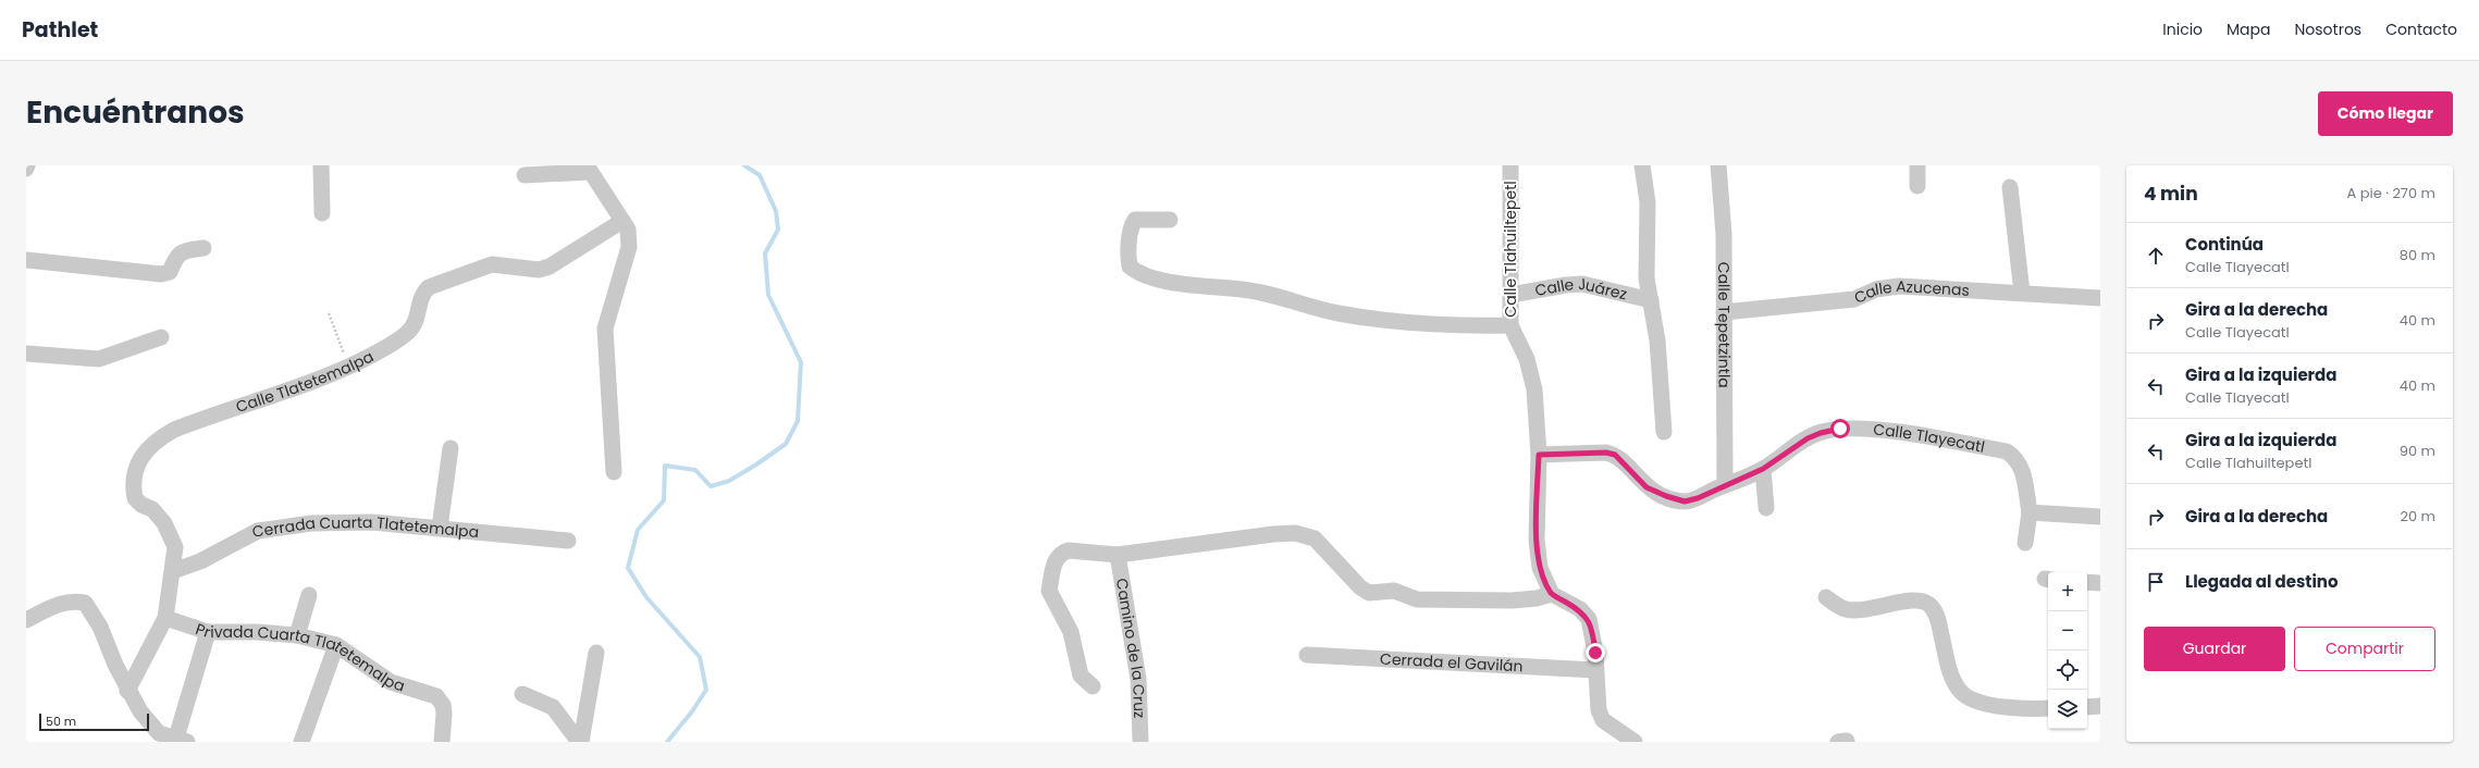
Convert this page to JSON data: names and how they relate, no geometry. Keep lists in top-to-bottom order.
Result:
{
  "streets": {
    "street": [
      "Calle Tlahuiltepetl",
      "Calle Juárez",
      "Calle Azucenas",
      "Calle Tepetzintla",
      "Calle Tlatetemalpa",
      "Calle Tlayecatl",
      "Cerrada Cuarta Tlatetemalpa",
      "Camino de la Cruz",
      "Privada Cuarta Tlatetemalpa",
      "Cerrada el Gavilán"
    ]
  },
  "crossings": [
    ["Calle Tlahuiltepetl", "Calle Juárez"],
    ["Calle Tlahuiltepetl", "Calle Tlayecatl"],
    ["Calle Azucenas", "Calle Tepetzintla"],
    ["Calle Tepetzintla", "Calle Tlayecatl"],
    ["Calle Tlatetemalpa", "Cerrada Cuarta Tlatetemalpa"],
    ["Calle Tlatetemalpa", "Privada Cuarta Tlatetemalpa"]
  ],
  "scale_bar": "50 m",
  "page": {
    "header": "Pathlet",
    "nav": [
      "Inicio",
      "Mapa",
      "Nosotros",
      "Contacto"
    ],
    "title": "Encuéntranos",
    "buttons": [
      "Cómo llegar",
      ["Guardar", "Compartir"]
    ],
    "heading": ["4 min", "A pie · 270 m"],
    "list": [
      ["Continúa", "Calle Tlayecatl", "80 m"],
      ["Gira a la derecha", "Calle Tlayecatl", "40 m"],
      ["Gira a la izquierda", "Calle Tlayecatl", "40 m"],
      ["Gira a la izquierda", "Calle Tlahuiltepetl", "90 m"],
      ["Gira a la derecha", "20 m"],
      "Llegada al destino"
    ],
    "map_buttons": ["+", "−"],
    "scale": "50 m"
  }
}
